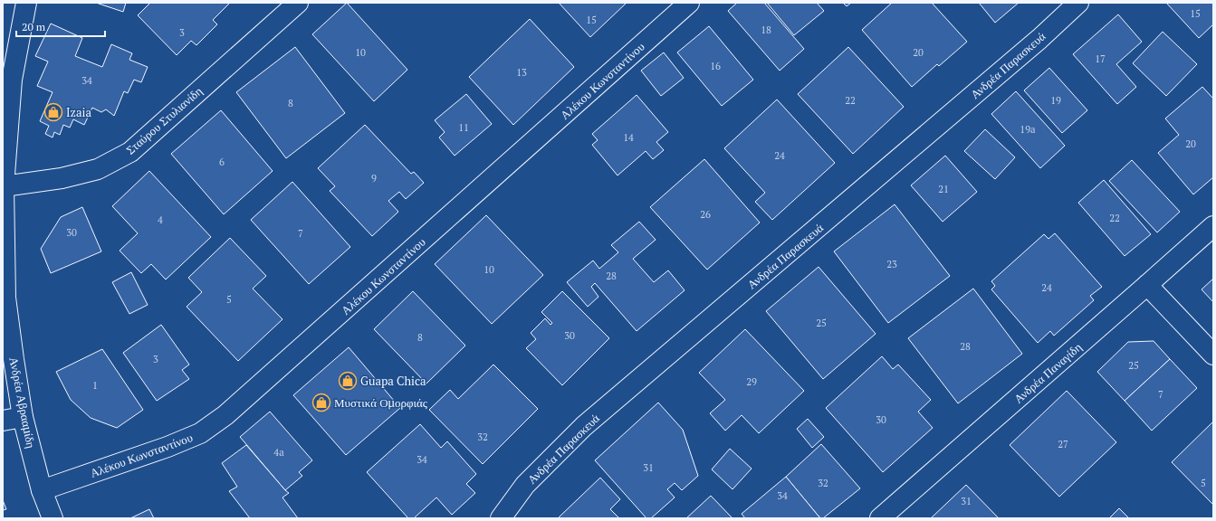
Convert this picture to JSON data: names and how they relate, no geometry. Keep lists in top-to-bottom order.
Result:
{
  "streets": {
    "street": [
      "Ανδρέα Παρασκευά",
      "Αλέκου Κωνσταντίνου",
      "Σταύρου Στυλιανίδη",
      "Ανδρέα Παναγίδη",
      "Ανδρέα Αβρααμίδη"
    ]
  },
  "crossings": [
    ["Αλέκου Κωνσταντίνου", "Ανδρέα Αβρααμίδη"],
    ["Σταύρου Στυλιανίδη", "Ανδρέα Αβρααμίδη"]
  ],
  "places": {
    "shop": ["Izaia", "Guapa Chica", "Μυστικά Ομορφιάς"]
  },
  "house_numbers": [
    "15",
    "15",
    "18",
    "3",
    "10",
    "20",
    "17",
    "16",
    "13",
    "34",
    "22",
    "19",
    "8",
    "11",
    "19a",
    "14",
    "20",
    "24",
    "6",
    "9",
    "21",
    "26",
    "22",
    "4",
    "30",
    "7",
    "23",
    "10",
    "28",
    "24",
    "5",
    "25",
    "30",
    "8",
    "28",
    "3",
    "25",
    "29",
    "1",
    "7",
    "30",
    "32",
    "27",
    "4a",
    "34",
    "31",
    "32",
    "5",
    "34",
    "31"
  ],
  "scale_bar": "20 m"
}
